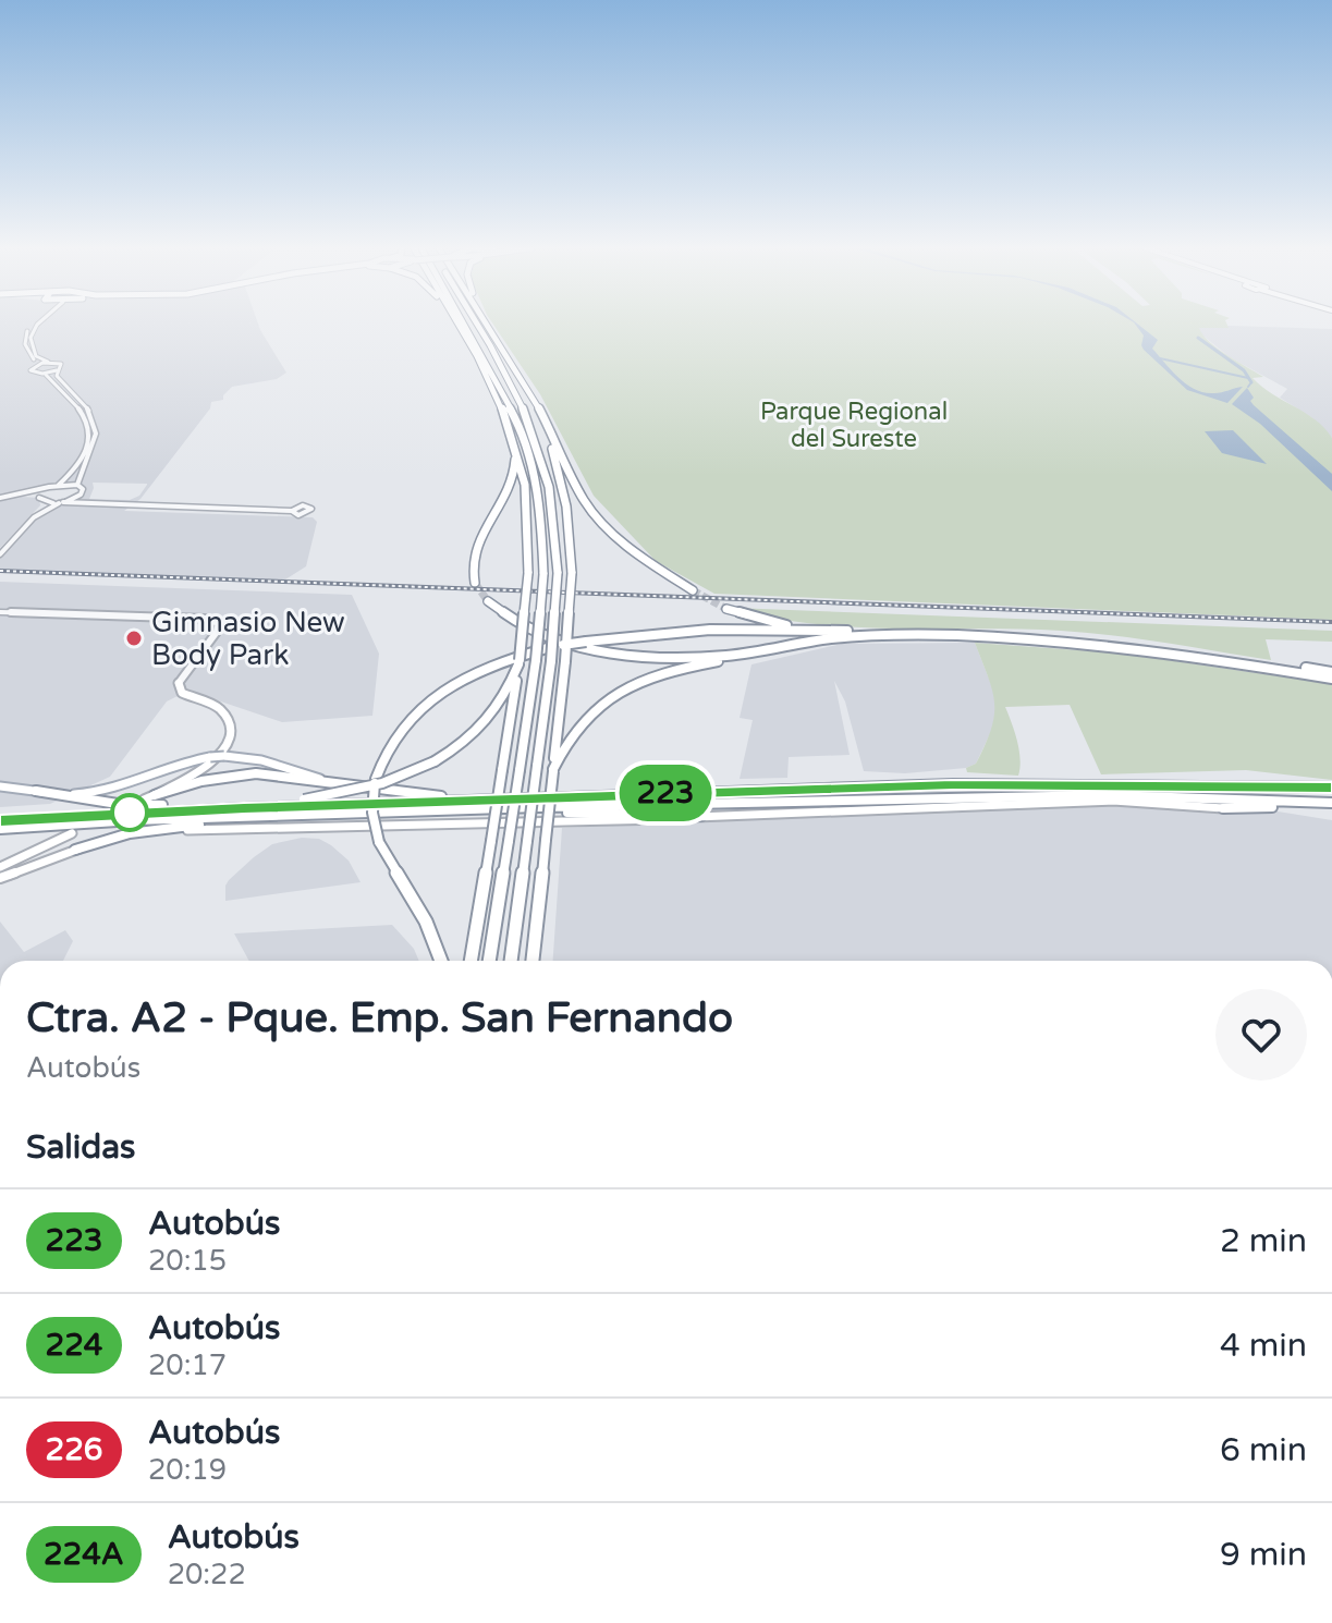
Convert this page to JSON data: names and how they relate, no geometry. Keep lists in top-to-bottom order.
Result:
{
  "parks": ["Parque Regional del Sureste"],
  "places": ["Gimnasio New Body Park"],
  "lines": ["bus line 223"],
  "page": {
    "on_map": "223",
    "heading": [
      ["Ctra. A2 - Pque. Emp. San Fernando", "Autobús"],
      "Salidas"
    ],
    "list": [
      {
        "mark": "223",
        "name": "Autobús",
        "note": "20:15",
        "value": "2 min"
      },
      {
        "mark": "224",
        "name": "Autobús",
        "note": "20:17",
        "value": "4 min"
      },
      {
        "mark": "226",
        "name": "Autobús",
        "note": "20:19",
        "value": "6 min"
      },
      {
        "mark": "224A",
        "name": "Autobús",
        "note": "20:22",
        "value": "9 min"
      }
    ]
  }
}
